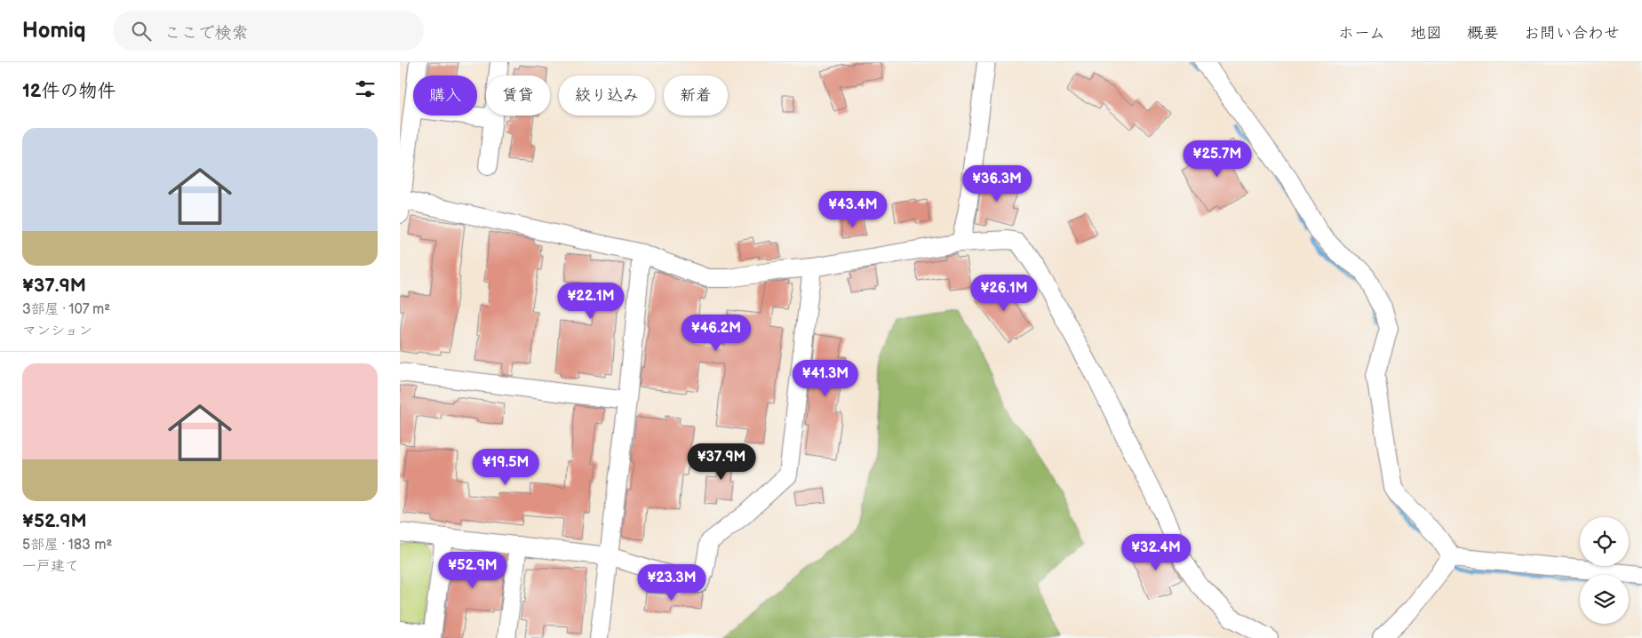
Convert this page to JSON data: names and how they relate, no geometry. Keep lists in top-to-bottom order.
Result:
{
  "page": {
    "header": "Homiq",
    "search": "ここで検索",
    "nav": [
      "ホーム",
      "地図",
      "概要",
      "お問い合わせ"
    ],
    "heading": "12件の物件",
    "chip": [
      "購入",
      "賃貸",
      "絞り込み",
      "新着"
    ],
    "list": [
      {
        "name": "¥37.9M",
        "note": "3部屋 · 107 m² · マンション"
      },
      {
        "name": "¥52.9M",
        "note": "5部屋 · 183 m² · 一戸建て"
      }
    ],
    "price": [
      "¥25.7M",
      "¥36.3M",
      "¥43.4M",
      "¥26.1M",
      "¥22.1M",
      "¥46.2M",
      "¥41.3M",
      "¥37.9M",
      "¥19.5M",
      "¥32.4M",
      "¥52.9M",
      "¥23.3M"
    ]
  }
}
